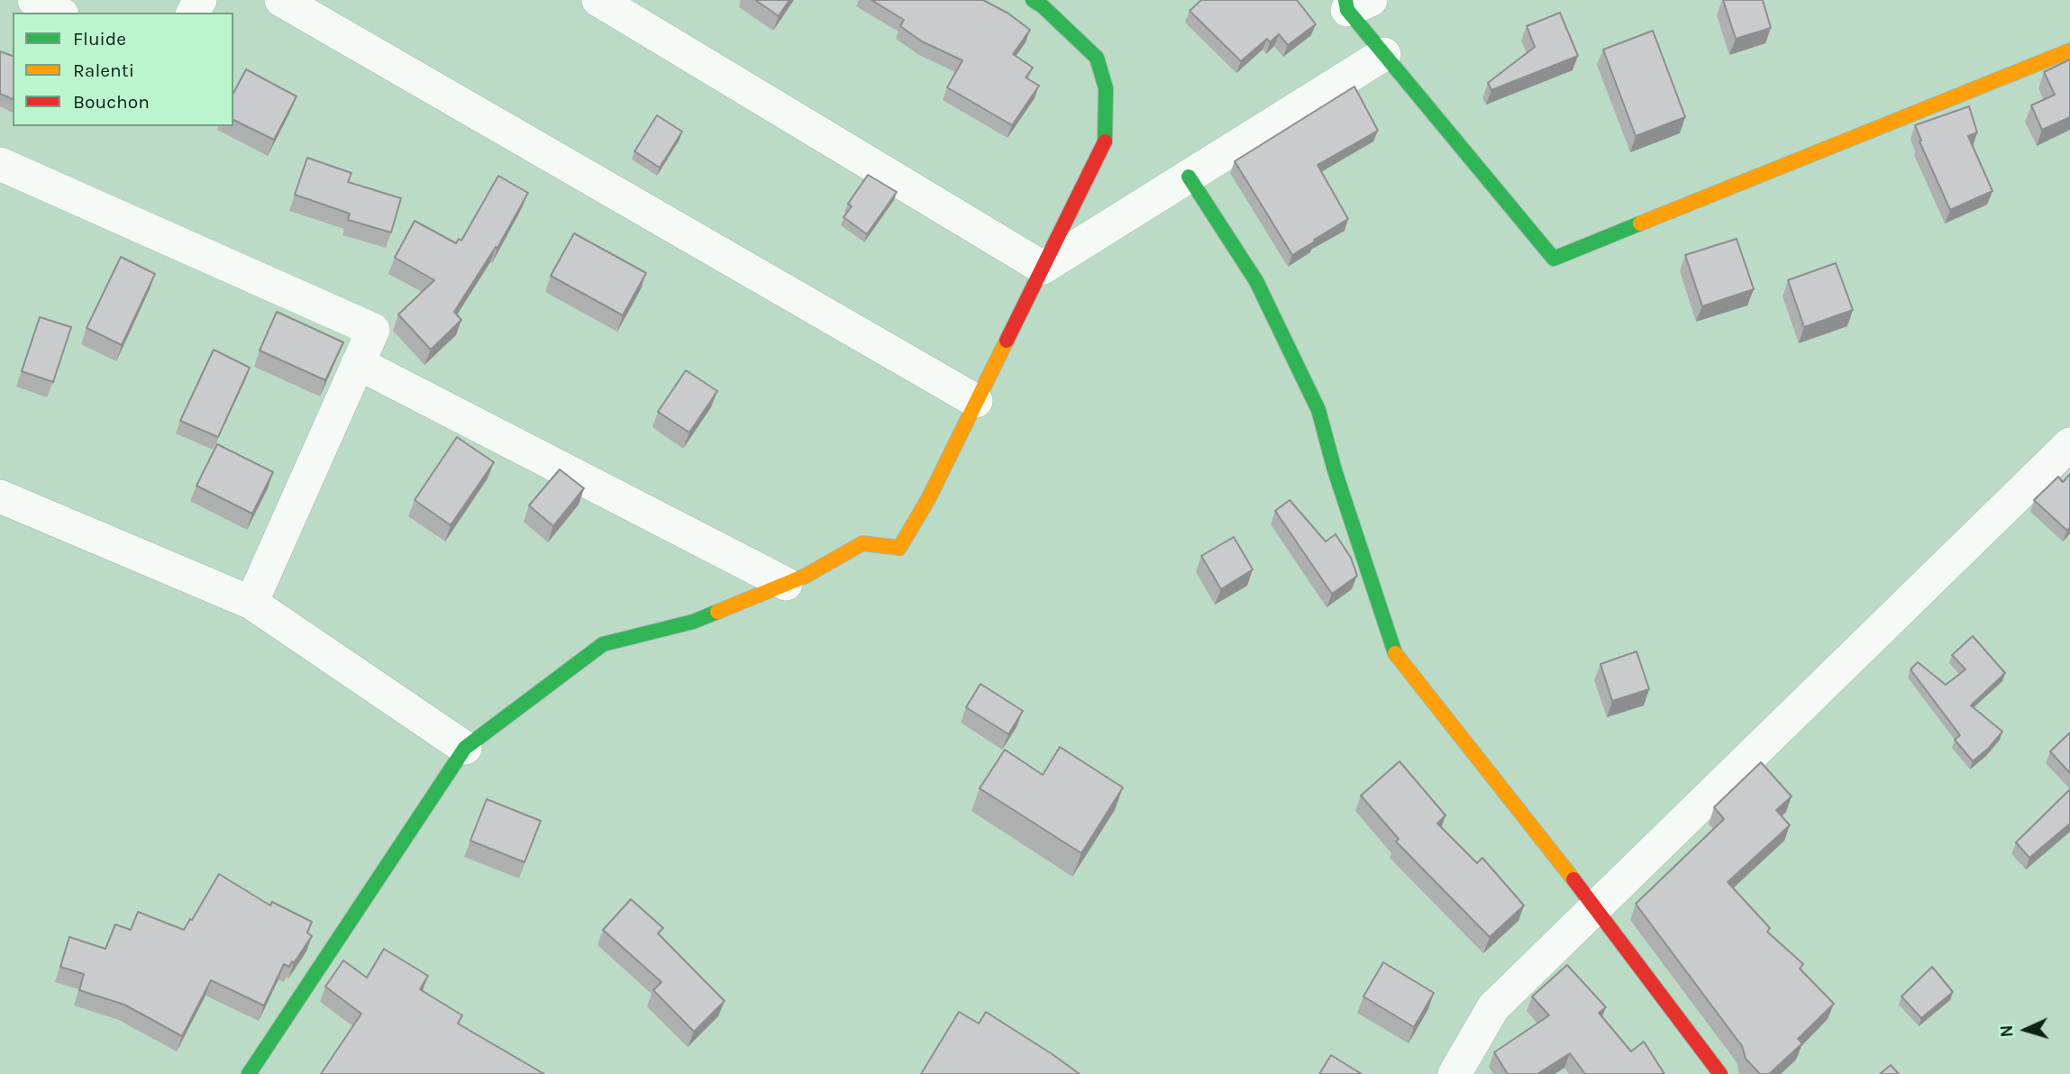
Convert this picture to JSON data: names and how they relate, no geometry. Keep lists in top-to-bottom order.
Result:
{
  "legend": ["Fluide", "Ralenti", "Bouchon"],
  "north": "left"
}
